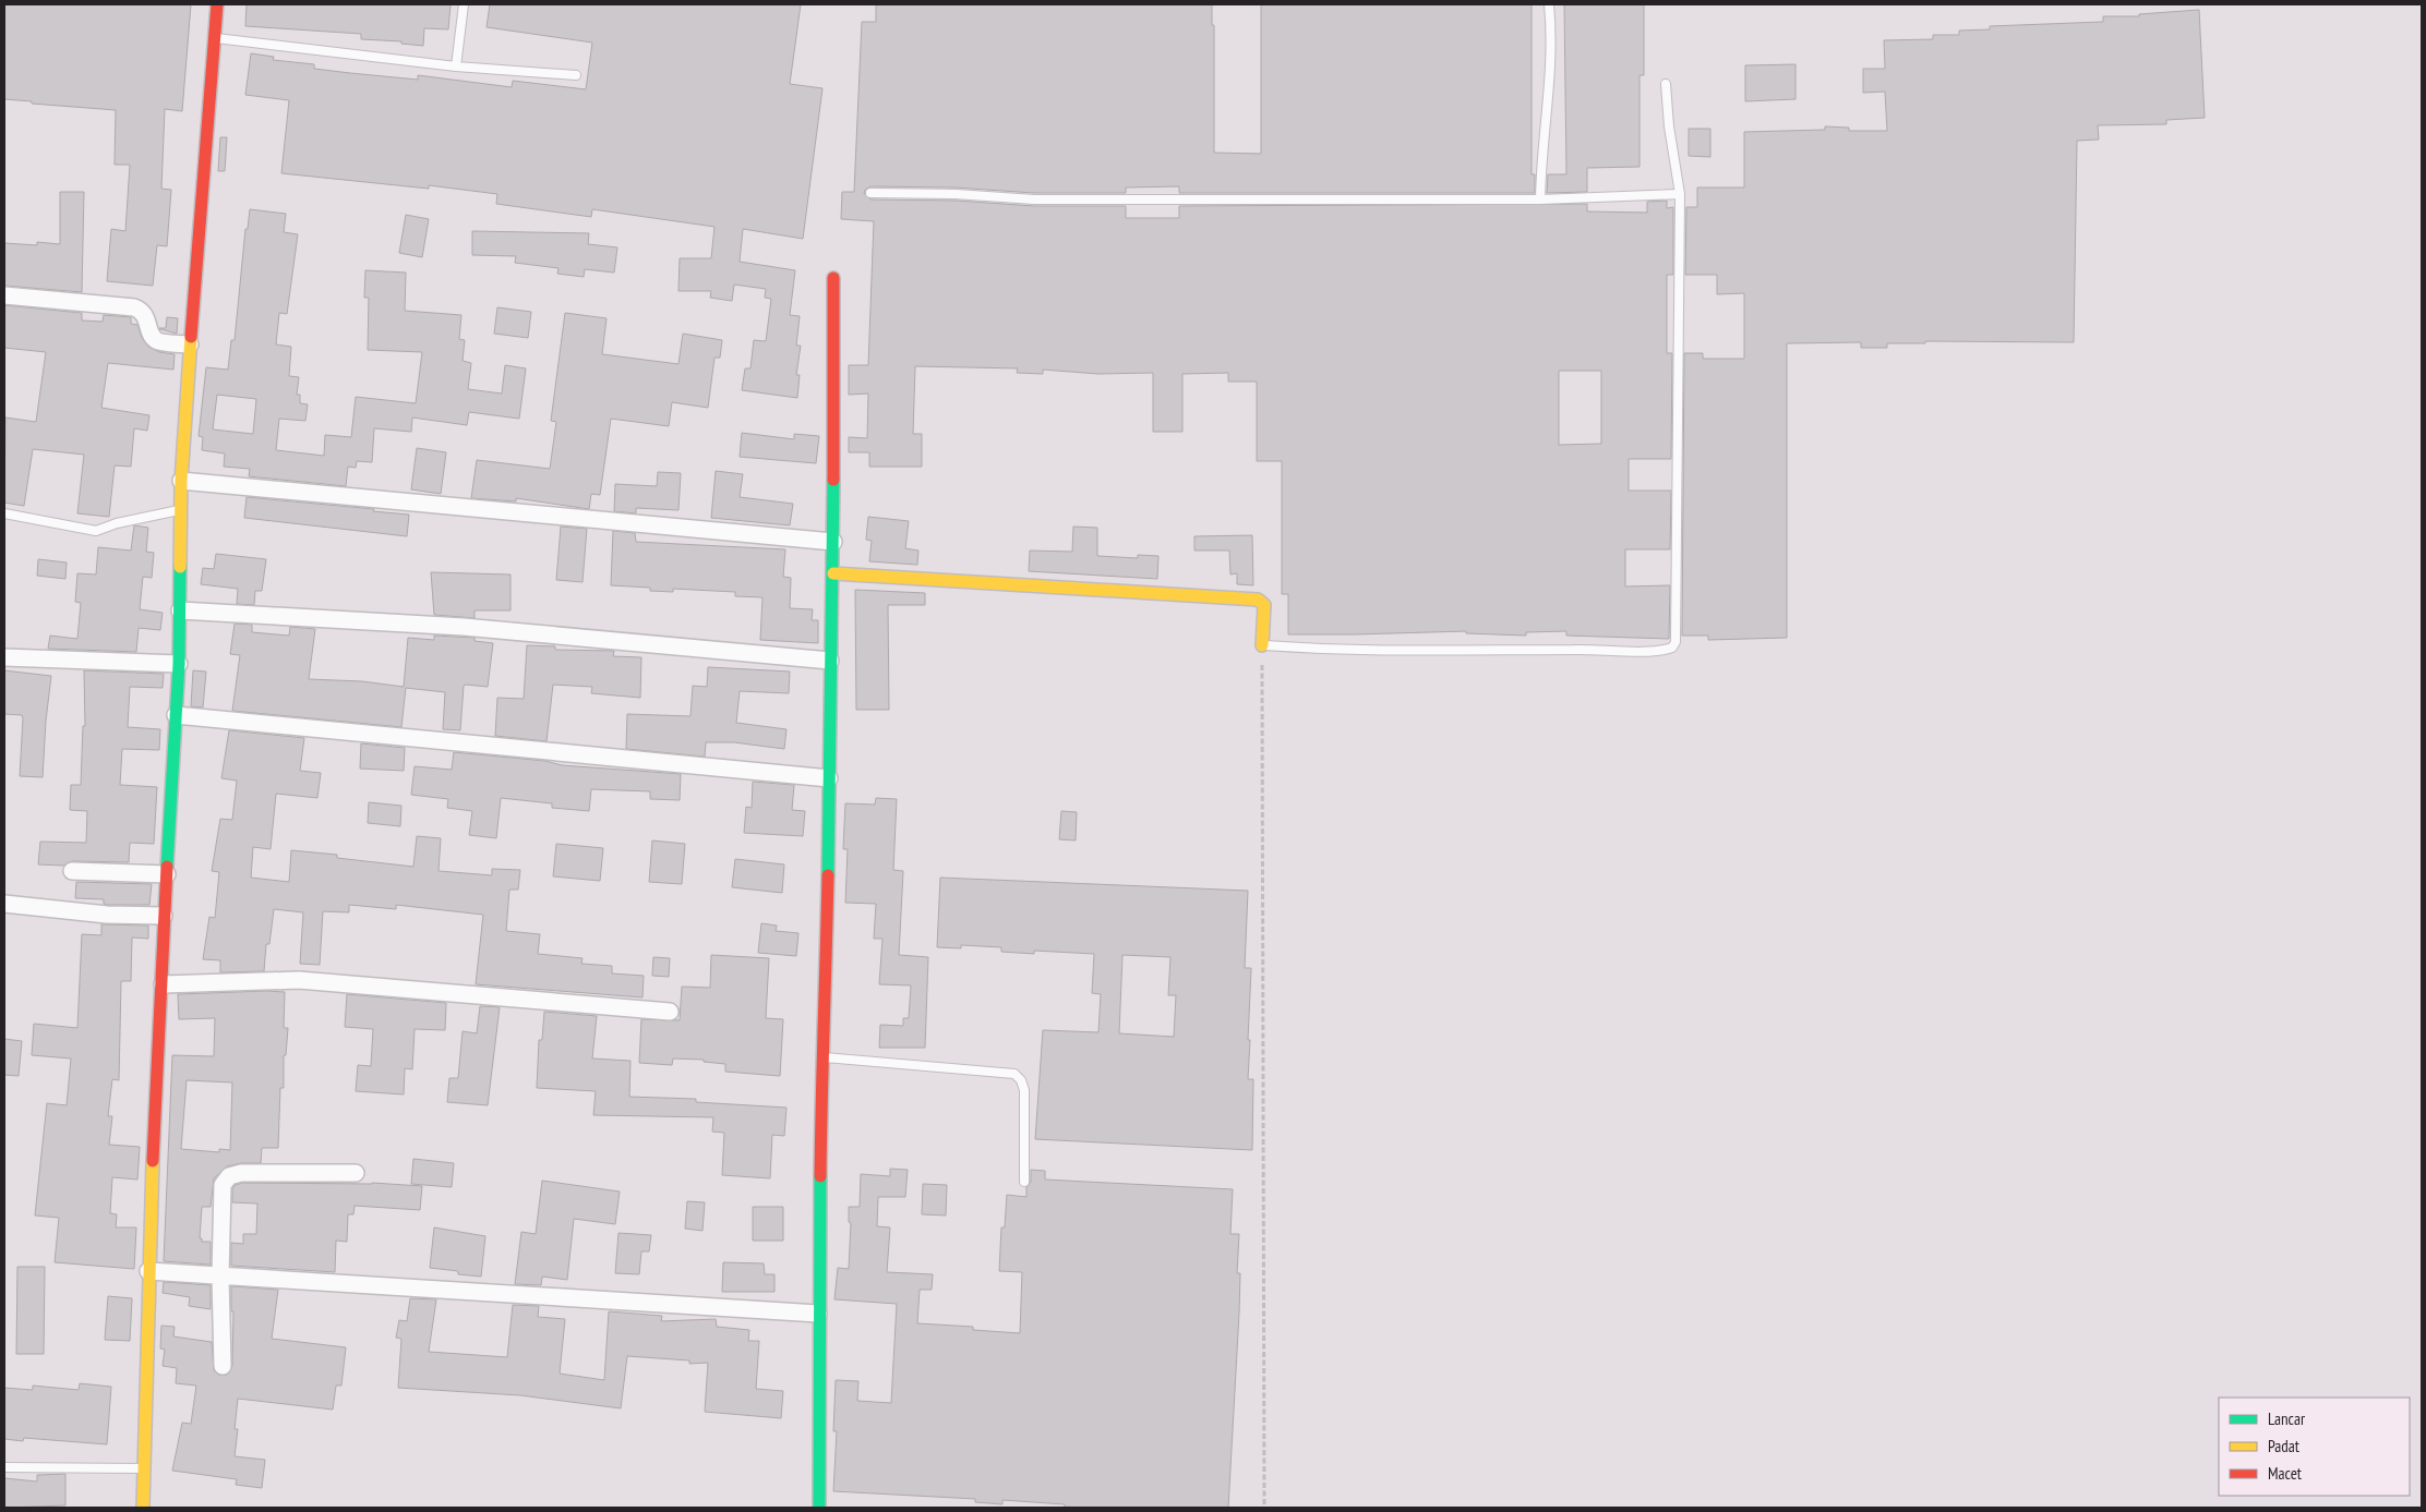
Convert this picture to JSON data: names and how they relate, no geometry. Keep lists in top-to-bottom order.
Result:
{
  "legend": ["Lancar", "Padat", "Macet"]
}
